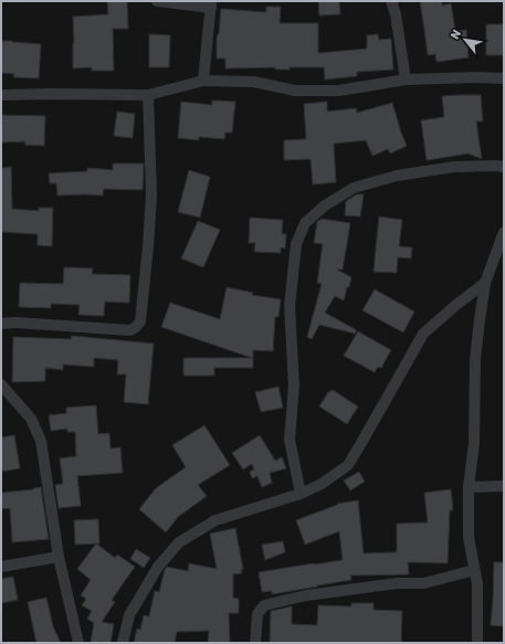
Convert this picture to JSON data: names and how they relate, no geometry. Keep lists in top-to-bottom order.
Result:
{
  "north": "top left"
}
